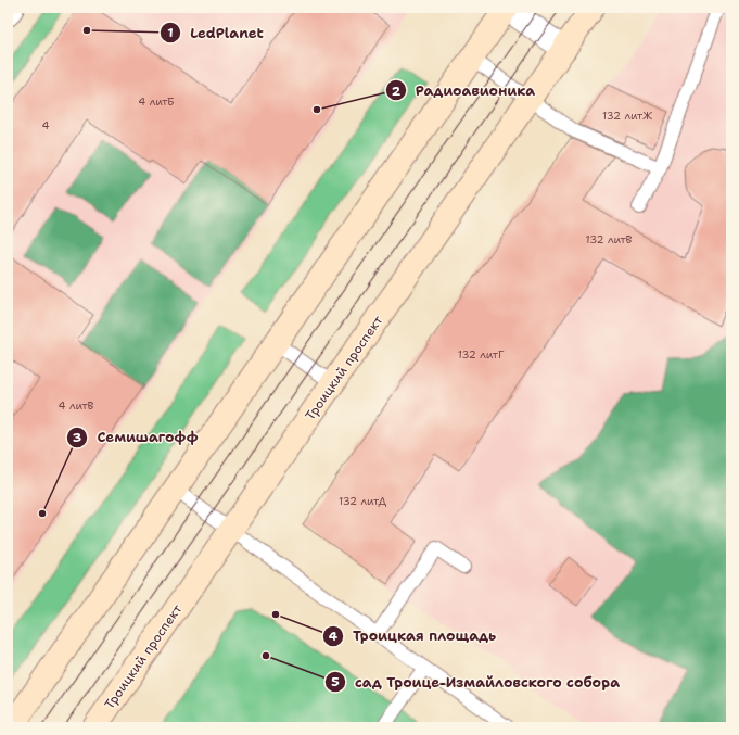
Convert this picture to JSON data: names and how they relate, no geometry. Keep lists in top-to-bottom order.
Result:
{
  "streets": {
    "main road": ["Троицкий проспект"]
  },
  "places": [
    "LedPlanet",
    "Радиоавионика",
    "Семишагофф",
    "Троицкая площадь",
    "сад Троице-Измайловского собора"
  ],
  "house_numbers": [
    "4 литБ",
    "132 литЖ",
    "4",
    "132 литВ",
    "132 литГ",
    "4 литВ",
    "132 литД"
  ]
}
